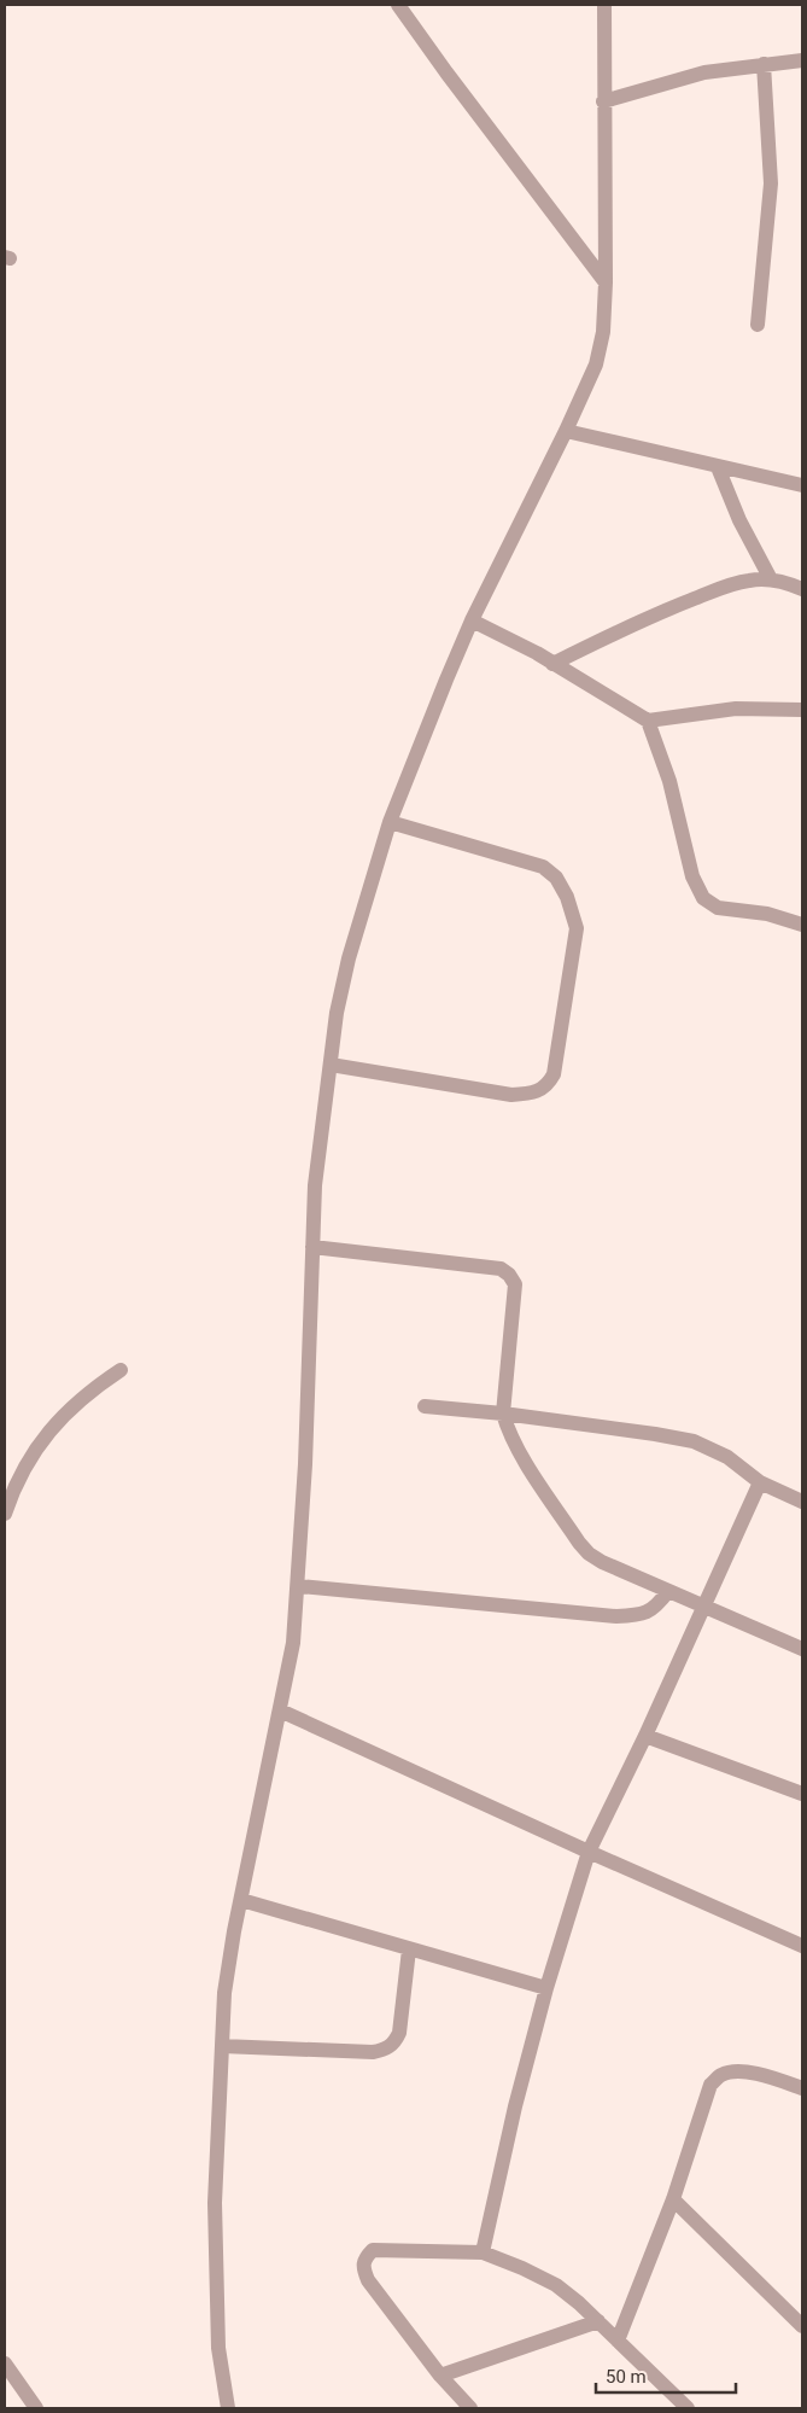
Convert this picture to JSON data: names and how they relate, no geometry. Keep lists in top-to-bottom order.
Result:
{
  "scale_bar": "50 m"
}
